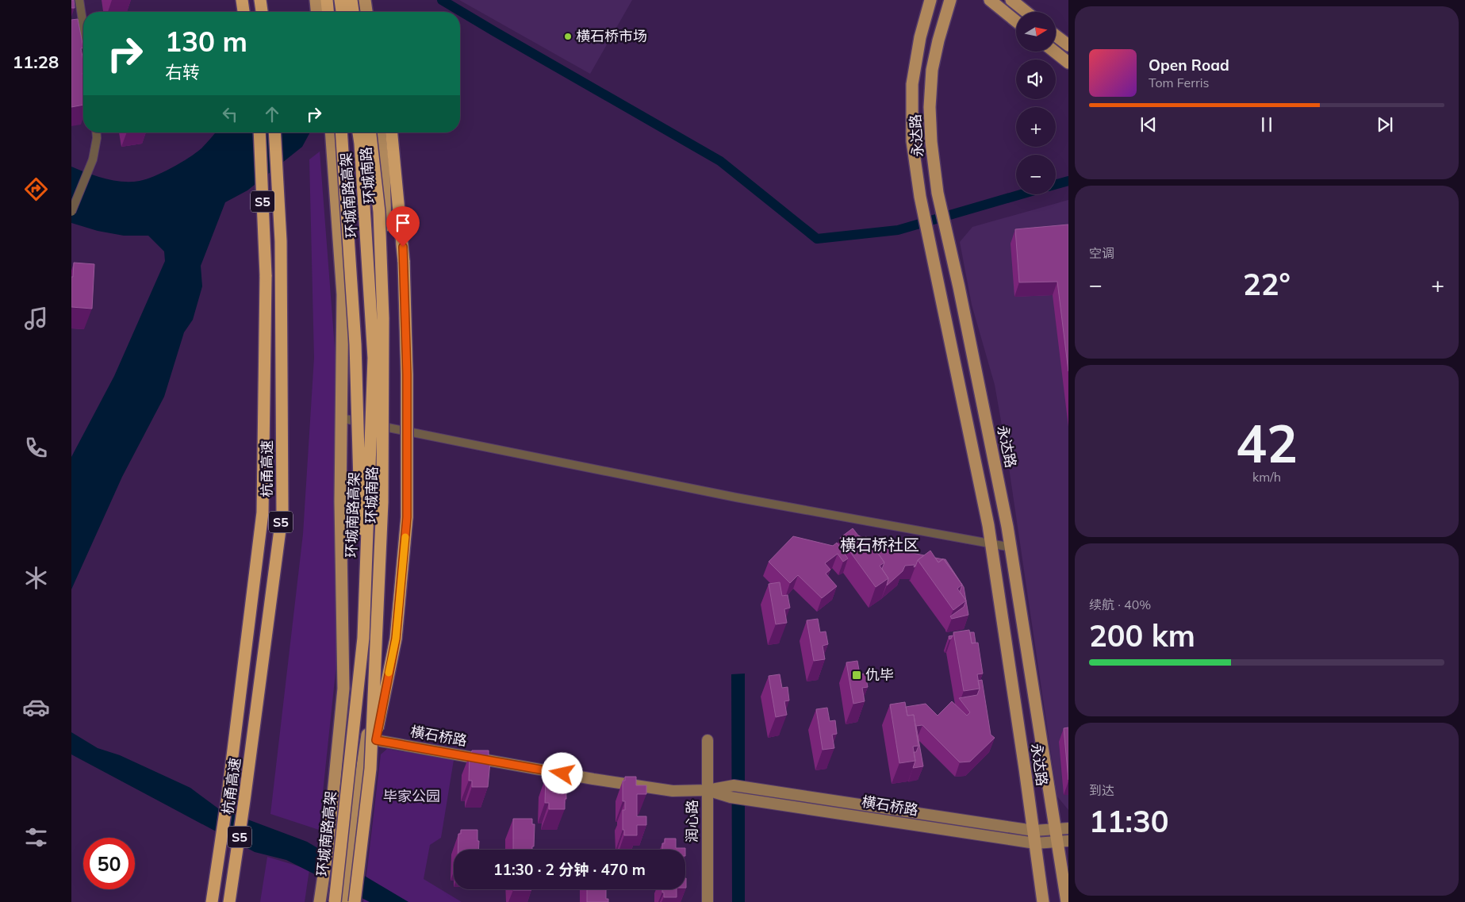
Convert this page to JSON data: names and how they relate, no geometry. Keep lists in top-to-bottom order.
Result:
{
  "streets": {
    "highway": ["环城南路高架", "S5", "杭甬高速"],
    "main road": [
      "永达路",
      "环城南路",
      "横石桥路",
      "润心路"
    ]
  },
  "crossings": [
    ["永达路", "横石桥路"],
    ["环城南路", "环城南路高架"],
    ["横石桥路", "润心路"]
  ],
  "districts": ["横石桥社区"],
  "parks": ["毕家公园"],
  "places": {
    "other": ["横石桥市场"],
    "transit": ["仇毕"]
  },
  "north": "right",
  "page": {
    "tabs": "11:28",
    "map_buttons": ["+", "−"],
    "turn": ["130 m", "右转"],
    "song": ["Open Road", "Tom Ferris"],
    "tile": [
      "空调",
      ["42", "km/h"],
      ["续航 · 40%", "200 km"],
      ["到达", "11:30"]
    ],
    "heat": ["−", "22°", "+"],
    "limit": "50",
    "trip": "11:30 · 2 分钟 · 470 m"
  }
}
